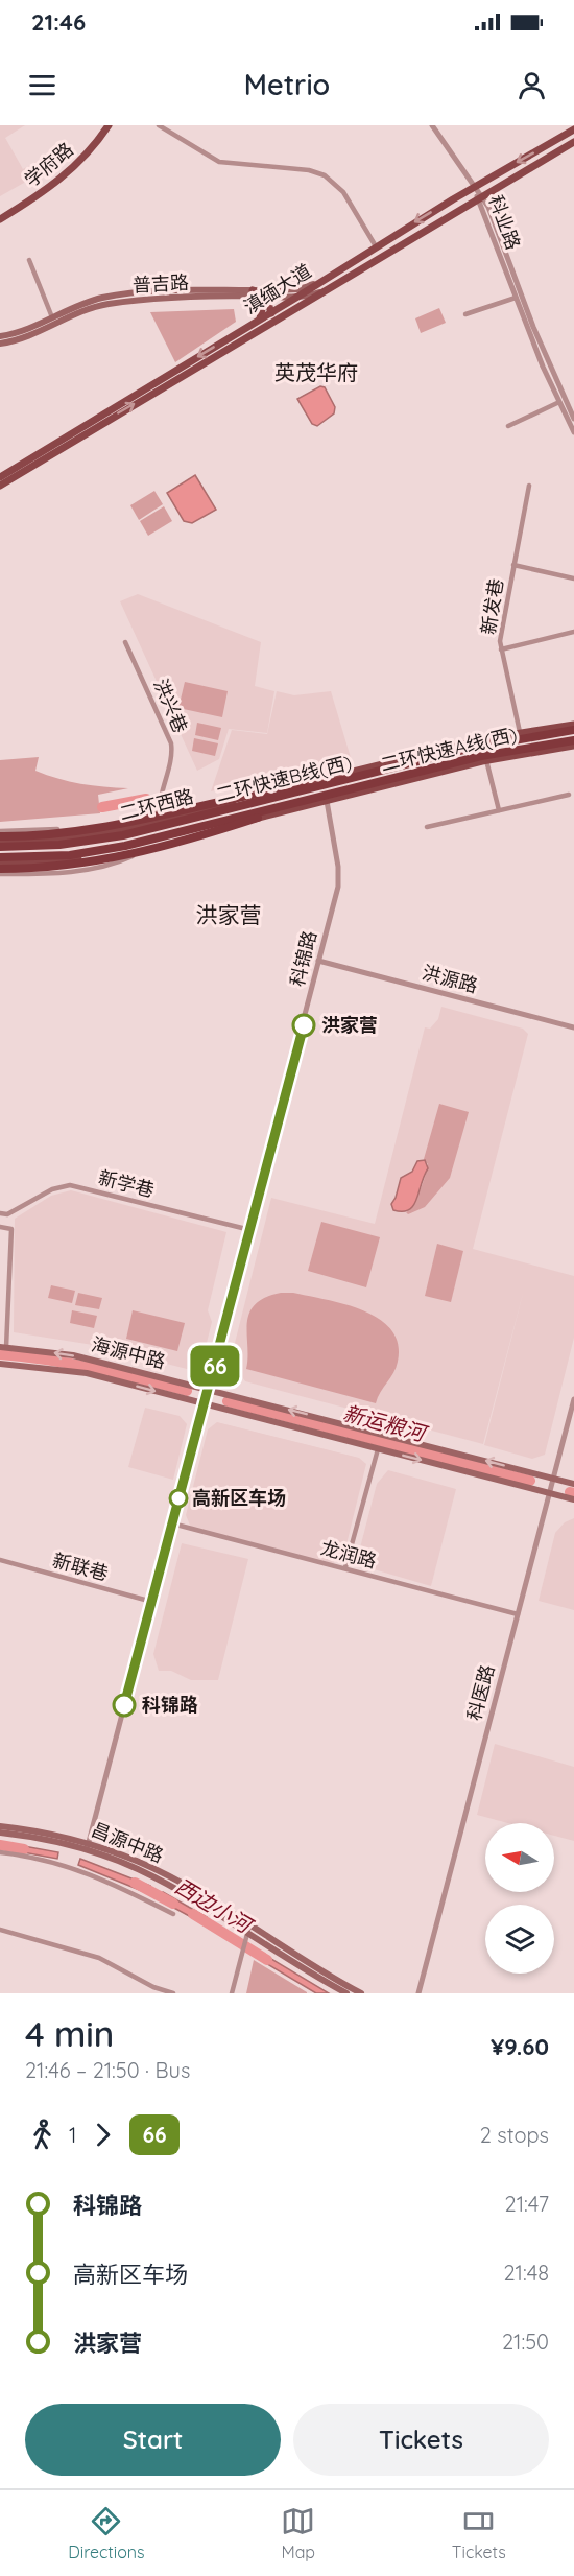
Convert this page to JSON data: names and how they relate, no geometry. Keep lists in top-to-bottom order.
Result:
{
  "streets": {
    "highway": ["二环快速A线(西)", "二环快速B线(西)"],
    "main road": [
      "学府路",
      "普吉路",
      "滇缅大道",
      "二环西路",
      "海源中路",
      "昌源中路"
    ],
    "street": [
      "科业路",
      "新发巷",
      "洪兴巷",
      "科锦路",
      "洪源路",
      "新学巷",
      "龙润路",
      "新联巷",
      "科医路"
    ]
  },
  "crossings": [
    ["科业路", "滇缅大道"],
    ["普吉路", "滇缅大道"],
    ["新发巷", "二环西路"],
    ["洪兴巷", "二环西路"],
    ["二环快速B线(西)", "二环西路"],
    ["二环西路", "科锦路"],
    ["科锦路", "洪源路"],
    ["科锦路", "新学巷"],
    ["科锦路", "海源中路"],
    ["科锦路", "龙润路"],
    ["科锦路", "新联巷"],
    ["科锦路", "昌源中路"],
    ["海源中路", "科医路"],
    ["龙润路", "科医路"]
  ],
  "districts": ["英茂华府", "洪家营"],
  "water": ["新运粮河", "西边小河"],
  "places": ["洪家营", "高新区车场", "科锦路"],
  "lines": ["bus line 66"],
  "north": "left",
  "page": {
    "status": "21:46",
    "header": "Metrio",
    "on_map": "66",
    "heading": ["4 min", "21:46 – 21:50 · Bus", "¥9.60"],
    "legs": ["1", "66", "2 stops"],
    "list": [
      {
        "name": "科锦路",
        "value": "21:47"
      },
      {
        "name": "高新区车场",
        "value": "21:48"
      },
      {
        "name": "洪家营",
        "value": "21:50"
      }
    ],
    "buttons": ["Start", "Tickets"],
    "tabs": ["Directions", "Map", "Tickets"]
  }
}
